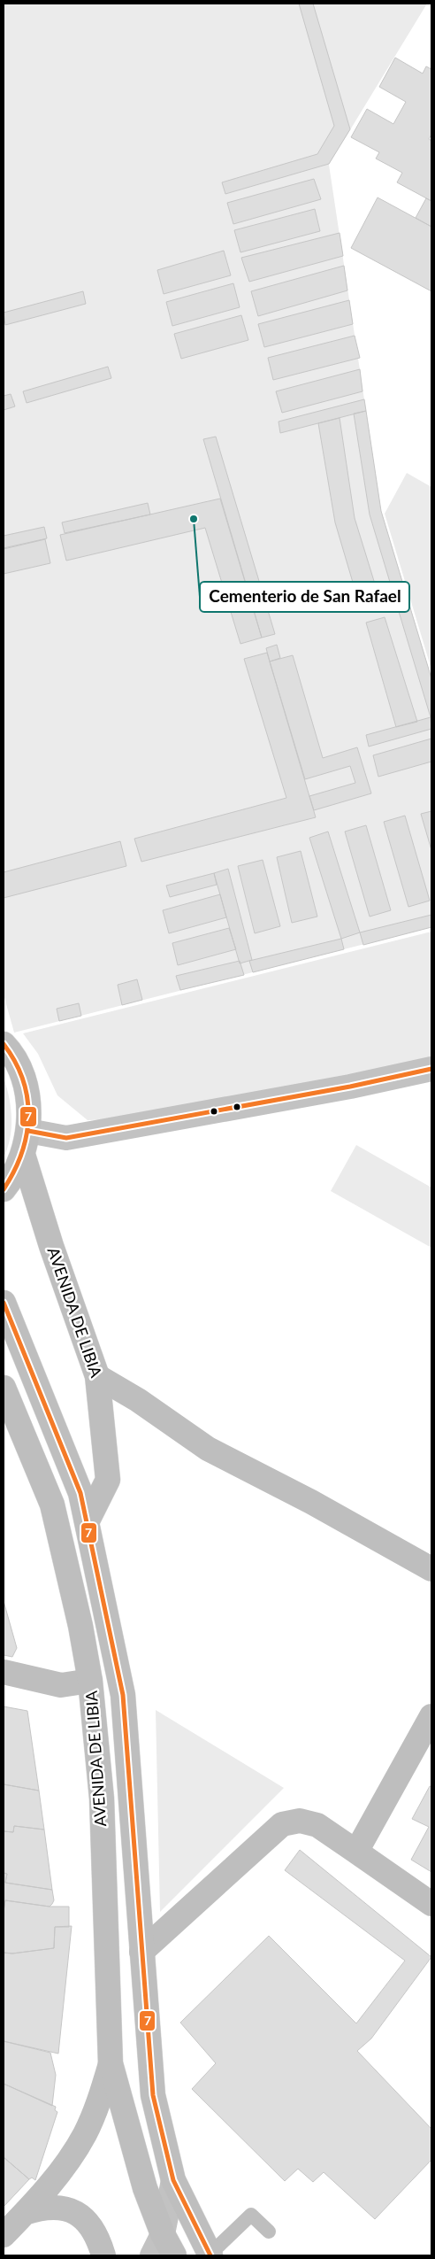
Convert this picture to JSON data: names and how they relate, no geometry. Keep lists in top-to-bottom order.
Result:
{
  "streets": {
    "main road": ["AVENIDA DE LIBIA"]
  },
  "places": ["Cementerio de San Rafael"],
  "lines": ["transit line 7"]
}
